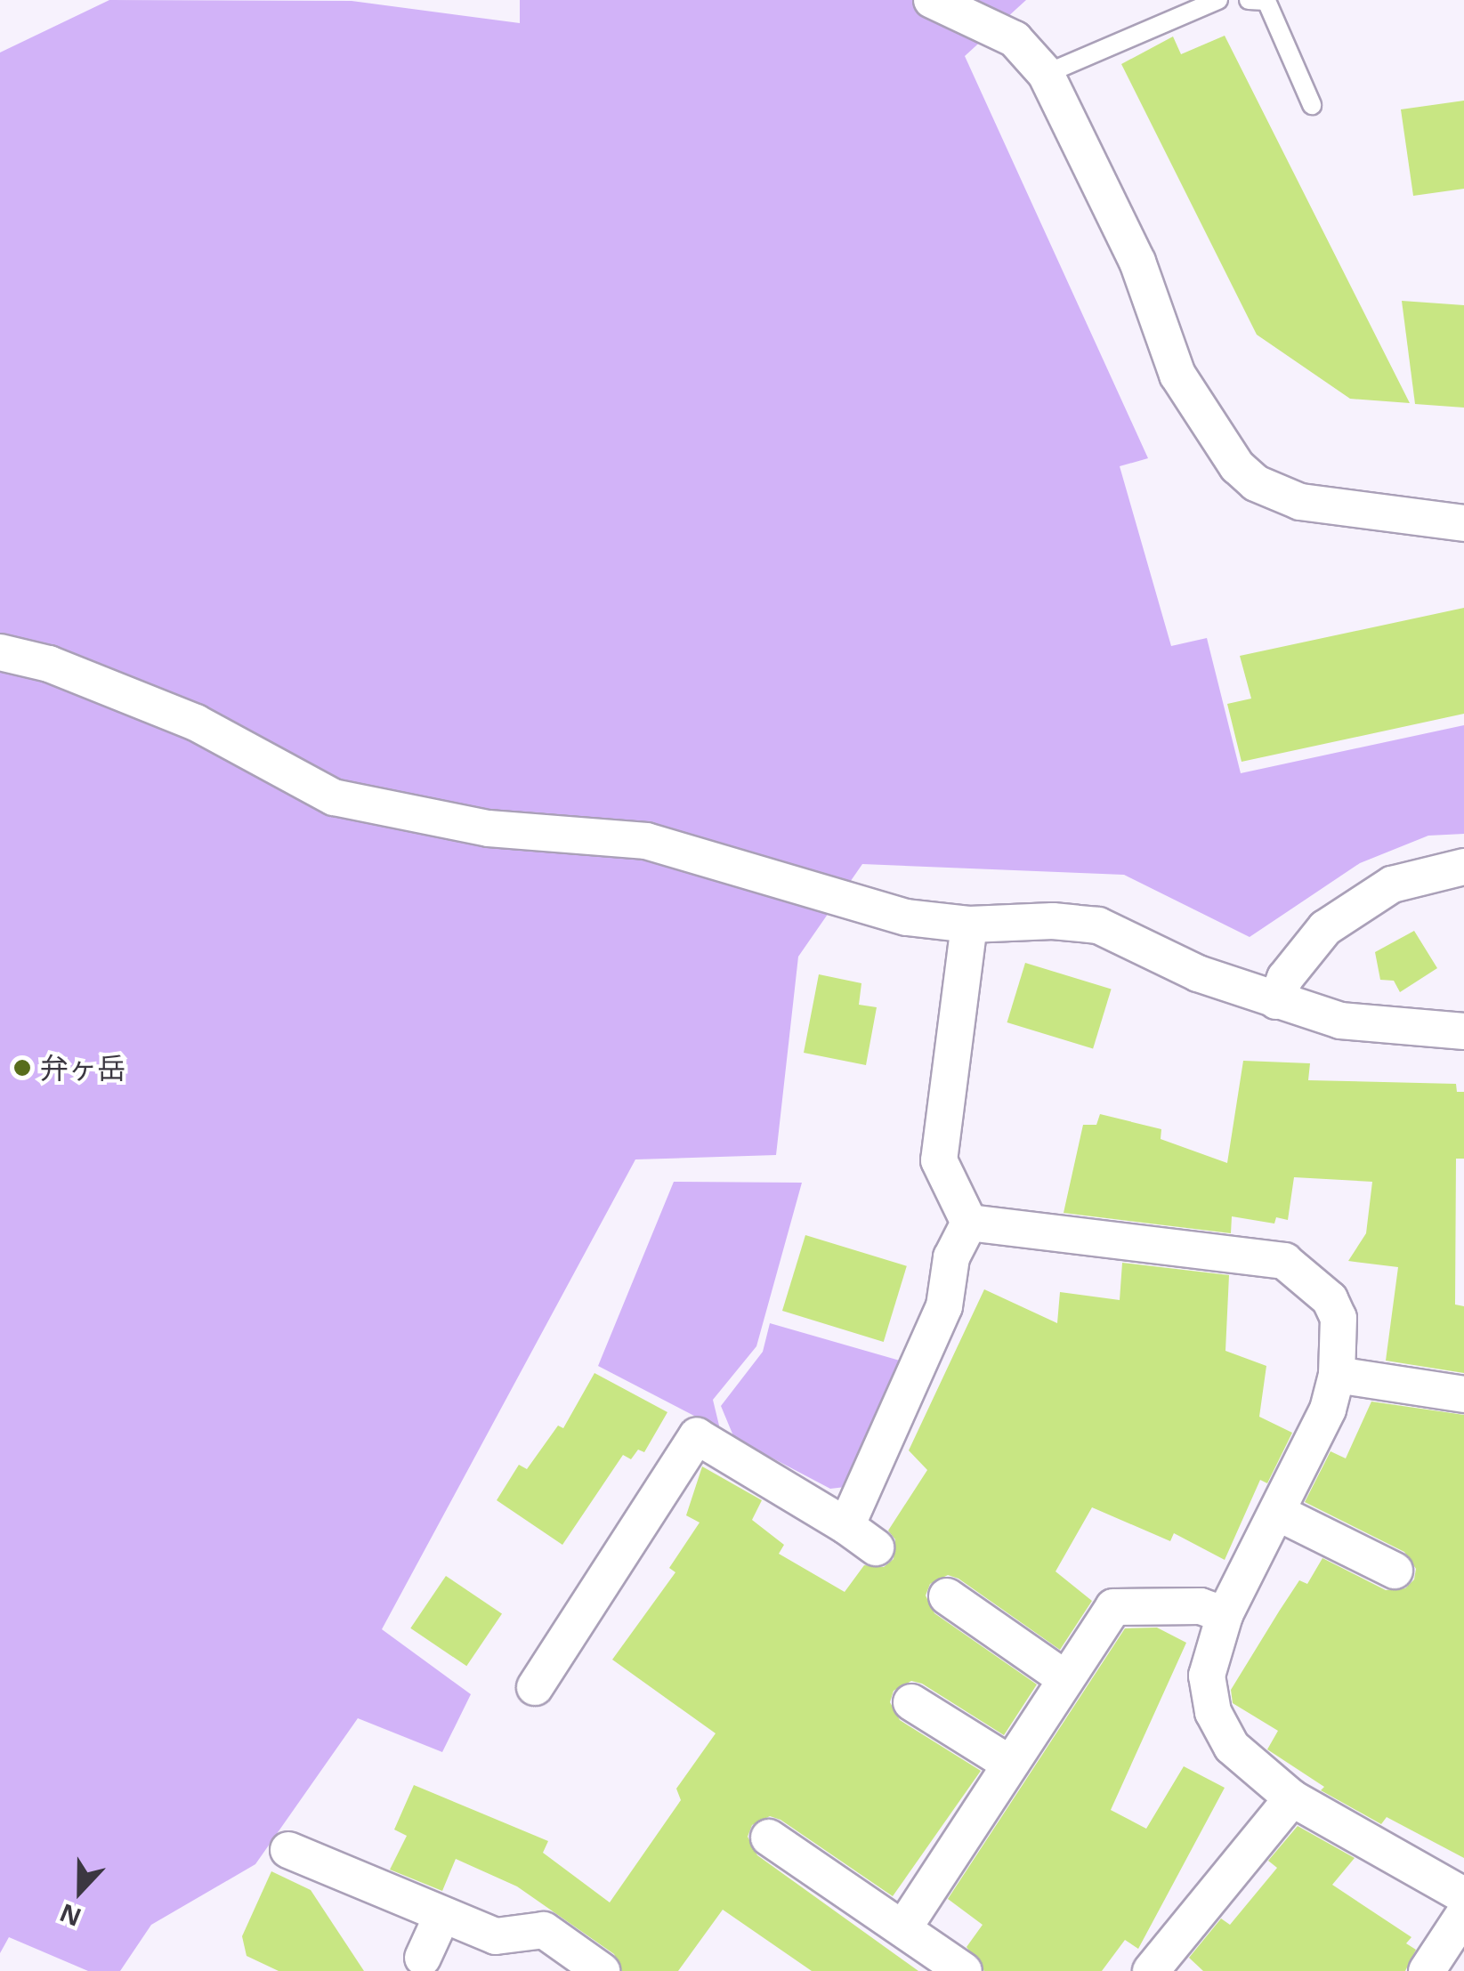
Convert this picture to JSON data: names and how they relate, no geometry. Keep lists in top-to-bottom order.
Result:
{
  "places": ["弁ヶ岳"],
  "north": "bottom"
}
